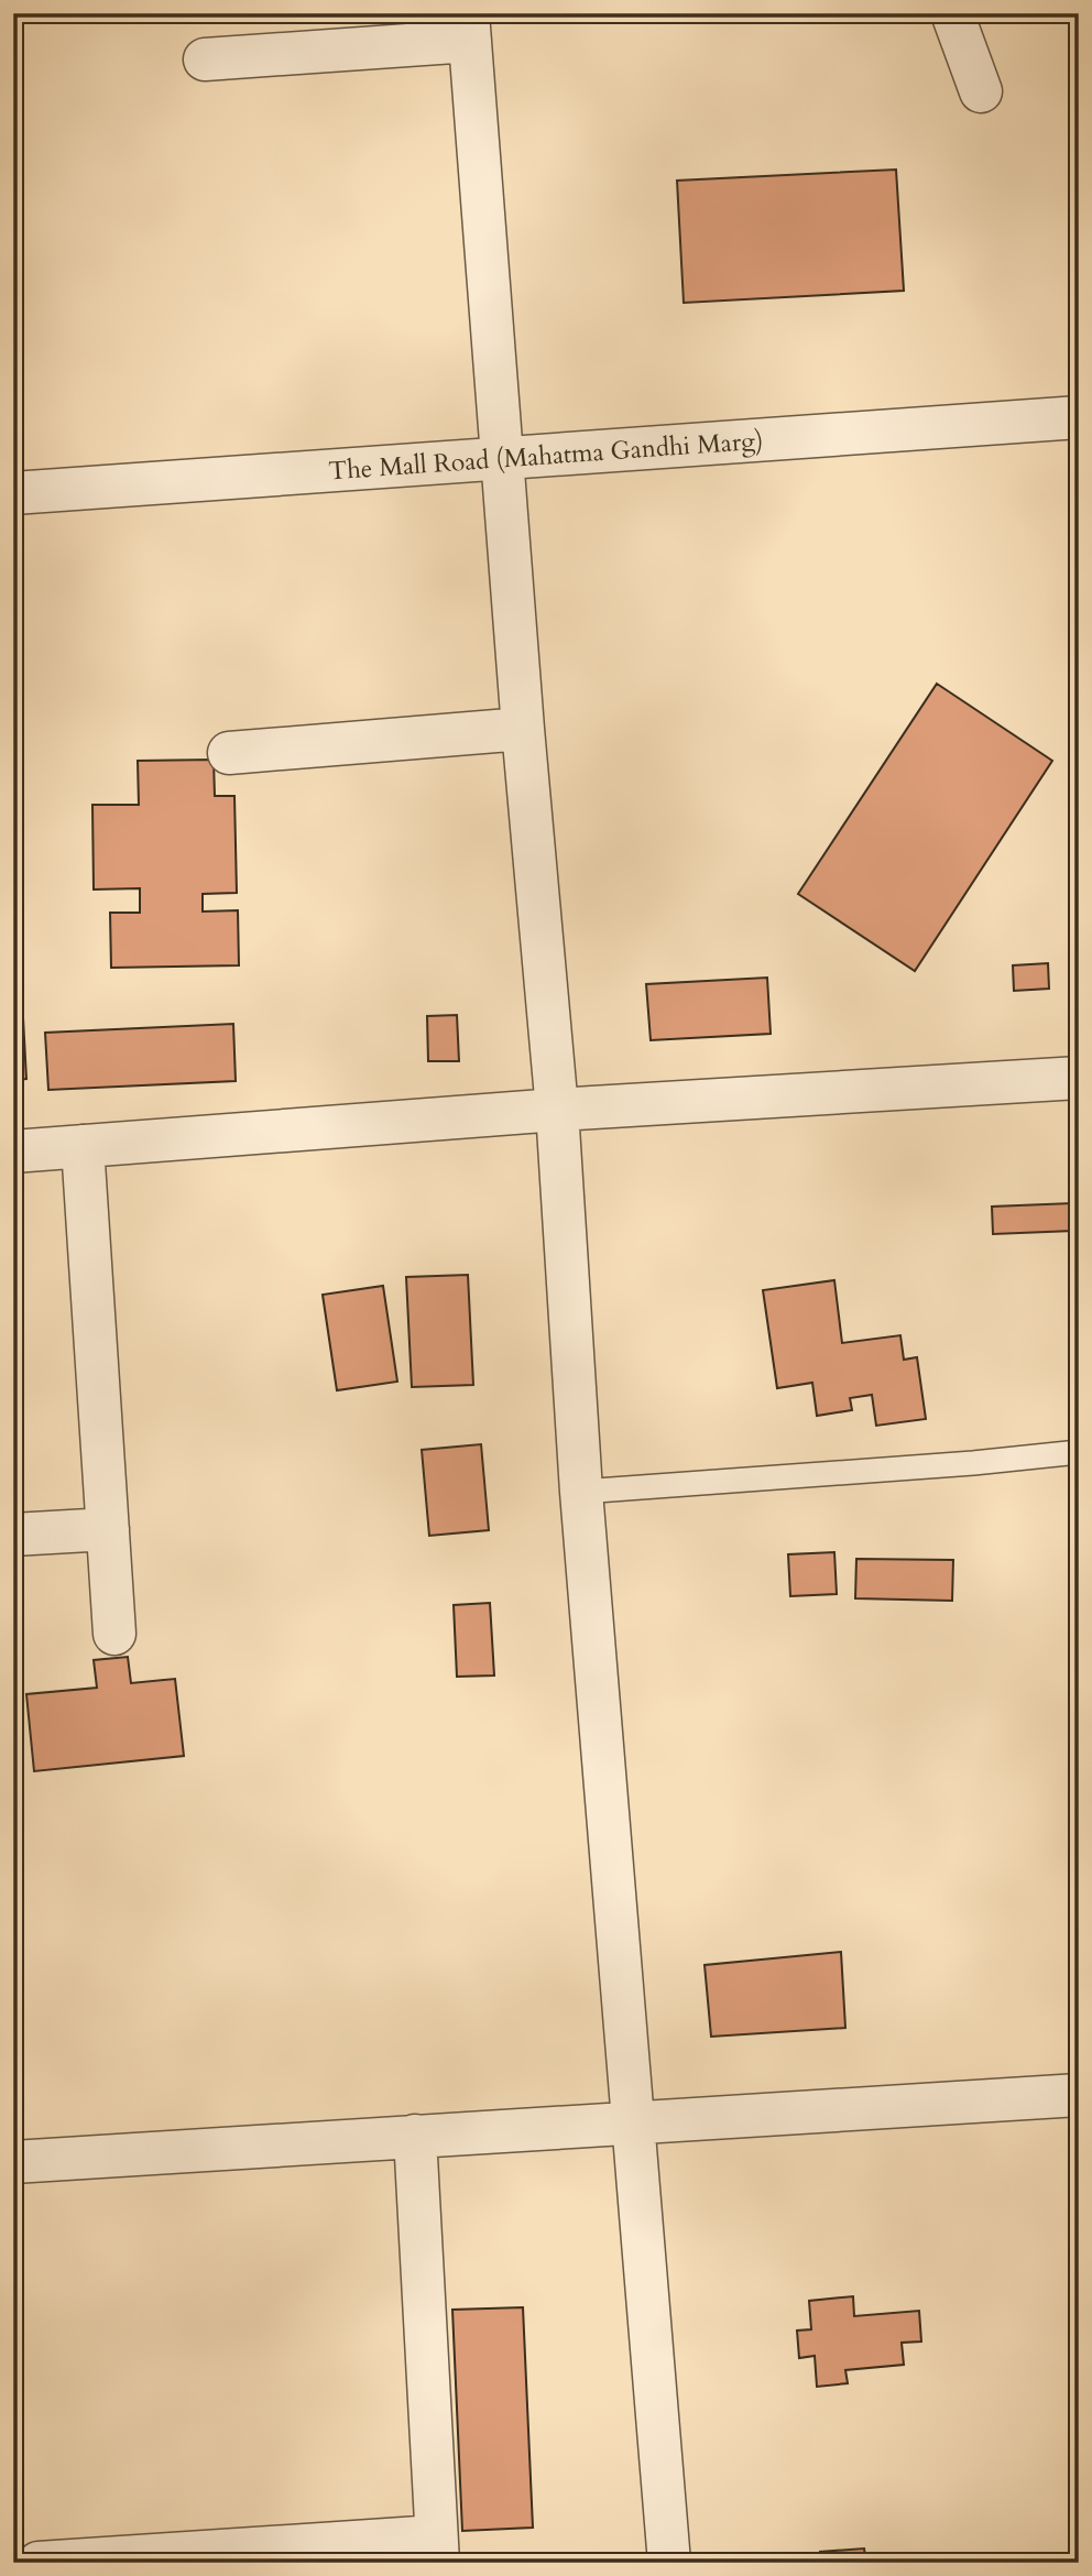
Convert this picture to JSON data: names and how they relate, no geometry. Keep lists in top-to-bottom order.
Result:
{
  "streets": {
    "street": ["The Mall Road (Mahatma Gandhi Marg)"]
  }
}
